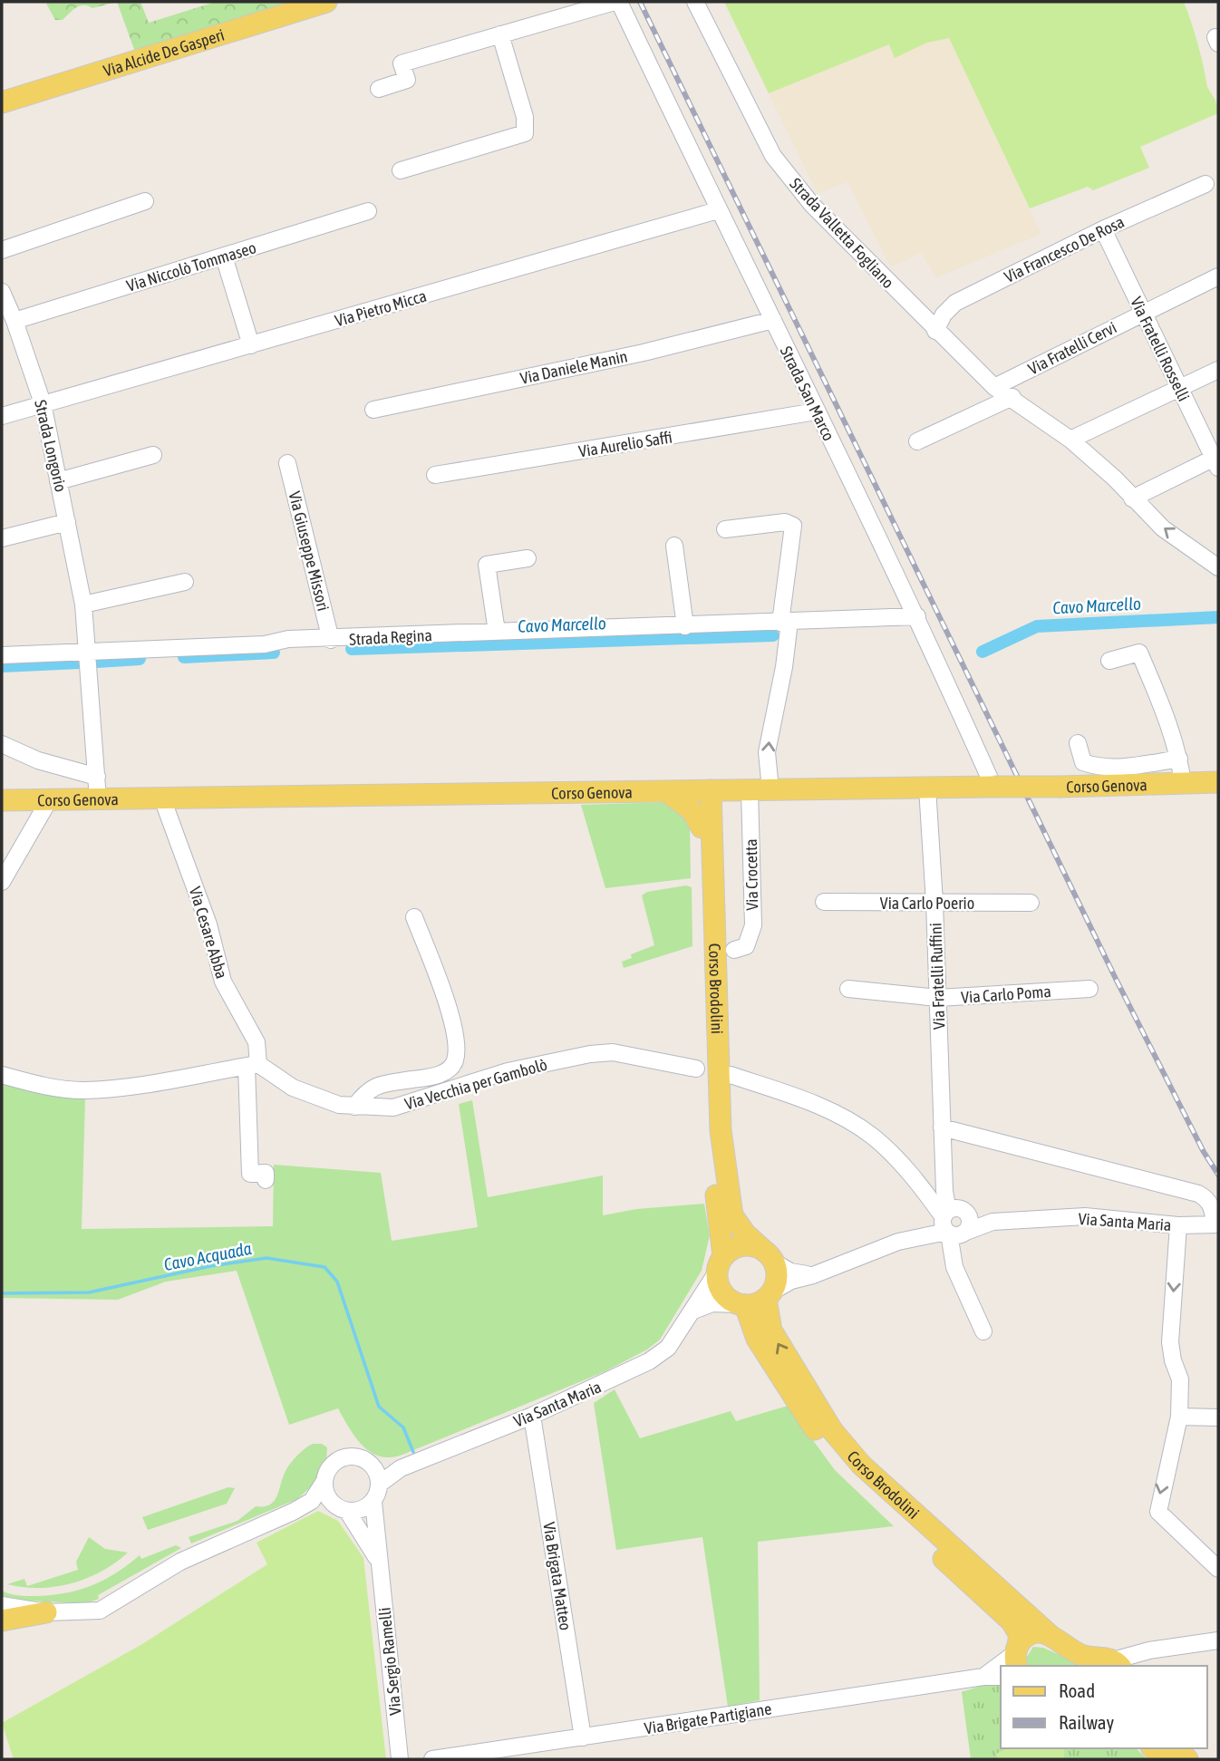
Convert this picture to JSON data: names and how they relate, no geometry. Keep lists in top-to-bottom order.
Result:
{
  "streets": {
    "main road": ["Via Alcide De Gasperi", "Corso Genova", "Corso Brodolini"],
    "street": [
      "Strada Valletta Fogliano",
      "Via Francesco De Rosa",
      "Via Niccolò Tommaseo",
      "Via Pietro Micca",
      "Via Fratelli Cervi",
      "Via Fratelli Rosselli",
      "Via Daniele Manin",
      "Strada San Marco",
      "Via Aurelio Saffi",
      "Strada Longorio",
      "Via Giuseppe Missori",
      "Strada Regina",
      "Via Crocetta",
      "Via Carlo Poerio",
      "Via Cesare Abba",
      "Via Fratelli Ruffini",
      "Via Carlo Poma",
      "Via Vecchia per Gambolò",
      "Via Santa Maria",
      "Via Brigata Matteo",
      "Via Sergio Ramelli",
      "Via Brigate Partigiane"
    ]
  },
  "crossings": [
    ["Strada Valletta Fogliano", "Via Francesco De Rosa"],
    ["Strada Valletta Fogliano", "Via Fratelli Cervi"],
    ["Via Francesco De Rosa", "Via Fratelli Rosselli"],
    ["Via Niccolò Tommaseo", "Strada Longorio"],
    ["Via Pietro Micca", "Strada San Marco"],
    ["Via Pietro Micca", "Strada Longorio"],
    ["Via Fratelli Cervi", "Via Fratelli Rosselli"],
    ["Via Daniele Manin", "Strada San Marco"],
    ["Strada San Marco", "Via Aurelio Saffi"],
    ["Strada San Marco", "Strada Regina"],
    ["Strada San Marco", "Corso Genova"],
    ["Strada Longorio", "Strada Regina"],
    ["Strada Longorio", "Corso Genova"],
    ["Via Giuseppe Missori", "Strada Regina"],
    ["Corso Genova", "Via Crocetta"],
    ["Corso Genova", "Via Cesare Abba"],
    ["Corso Genova", "Via Fratelli Ruffini"],
    ["Corso Genova", "Corso Brodolini"],
    ["Via Carlo Poerio", "Via Fratelli Ruffini"],
    ["Via Cesare Abba", "Via Vecchia per Gambolò"],
    ["Via Fratelli Ruffini", "Via Carlo Poma"],
    ["Via Fratelli Ruffini", "Via Santa Maria"],
    ["Corso Brodolini", "Via Santa Maria"],
    ["Corso Brodolini", "Via Brigate Partigiane"],
    ["Via Santa Maria", "Via Brigata Matteo"],
    ["Via Brigata Matteo", "Via Brigate Partigiane"]
  ],
  "water": ["Cavo Marcello", "Cavo Acquada"],
  "legend": ["Road", "Railway"]
}
